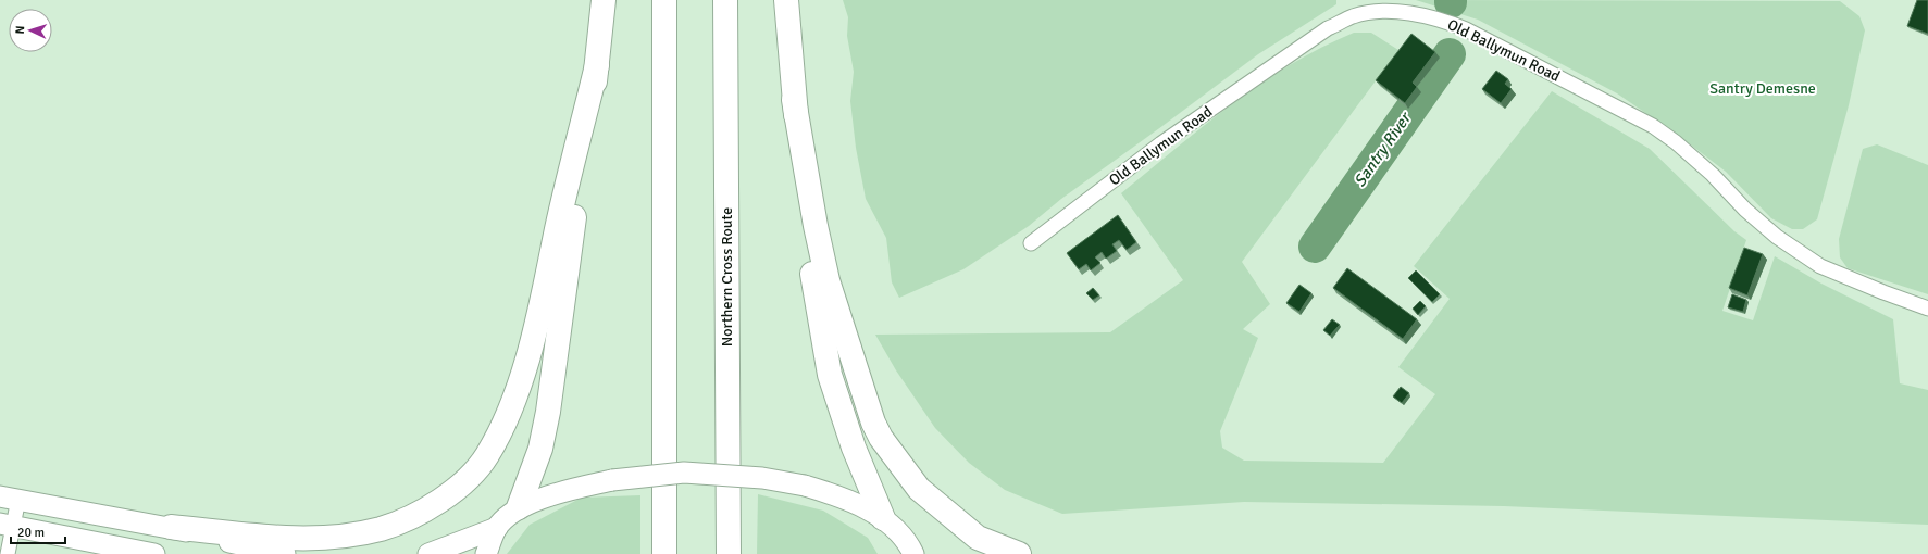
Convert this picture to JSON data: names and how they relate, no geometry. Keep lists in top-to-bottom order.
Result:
{
  "streets": {
    "highway": ["Northern Cross Route"],
    "street": ["Old Ballymun Road"]
  },
  "water": ["Santry River"],
  "parks": ["Santry Demesne"],
  "scale_bar": "20 m",
  "north": "left"
}
